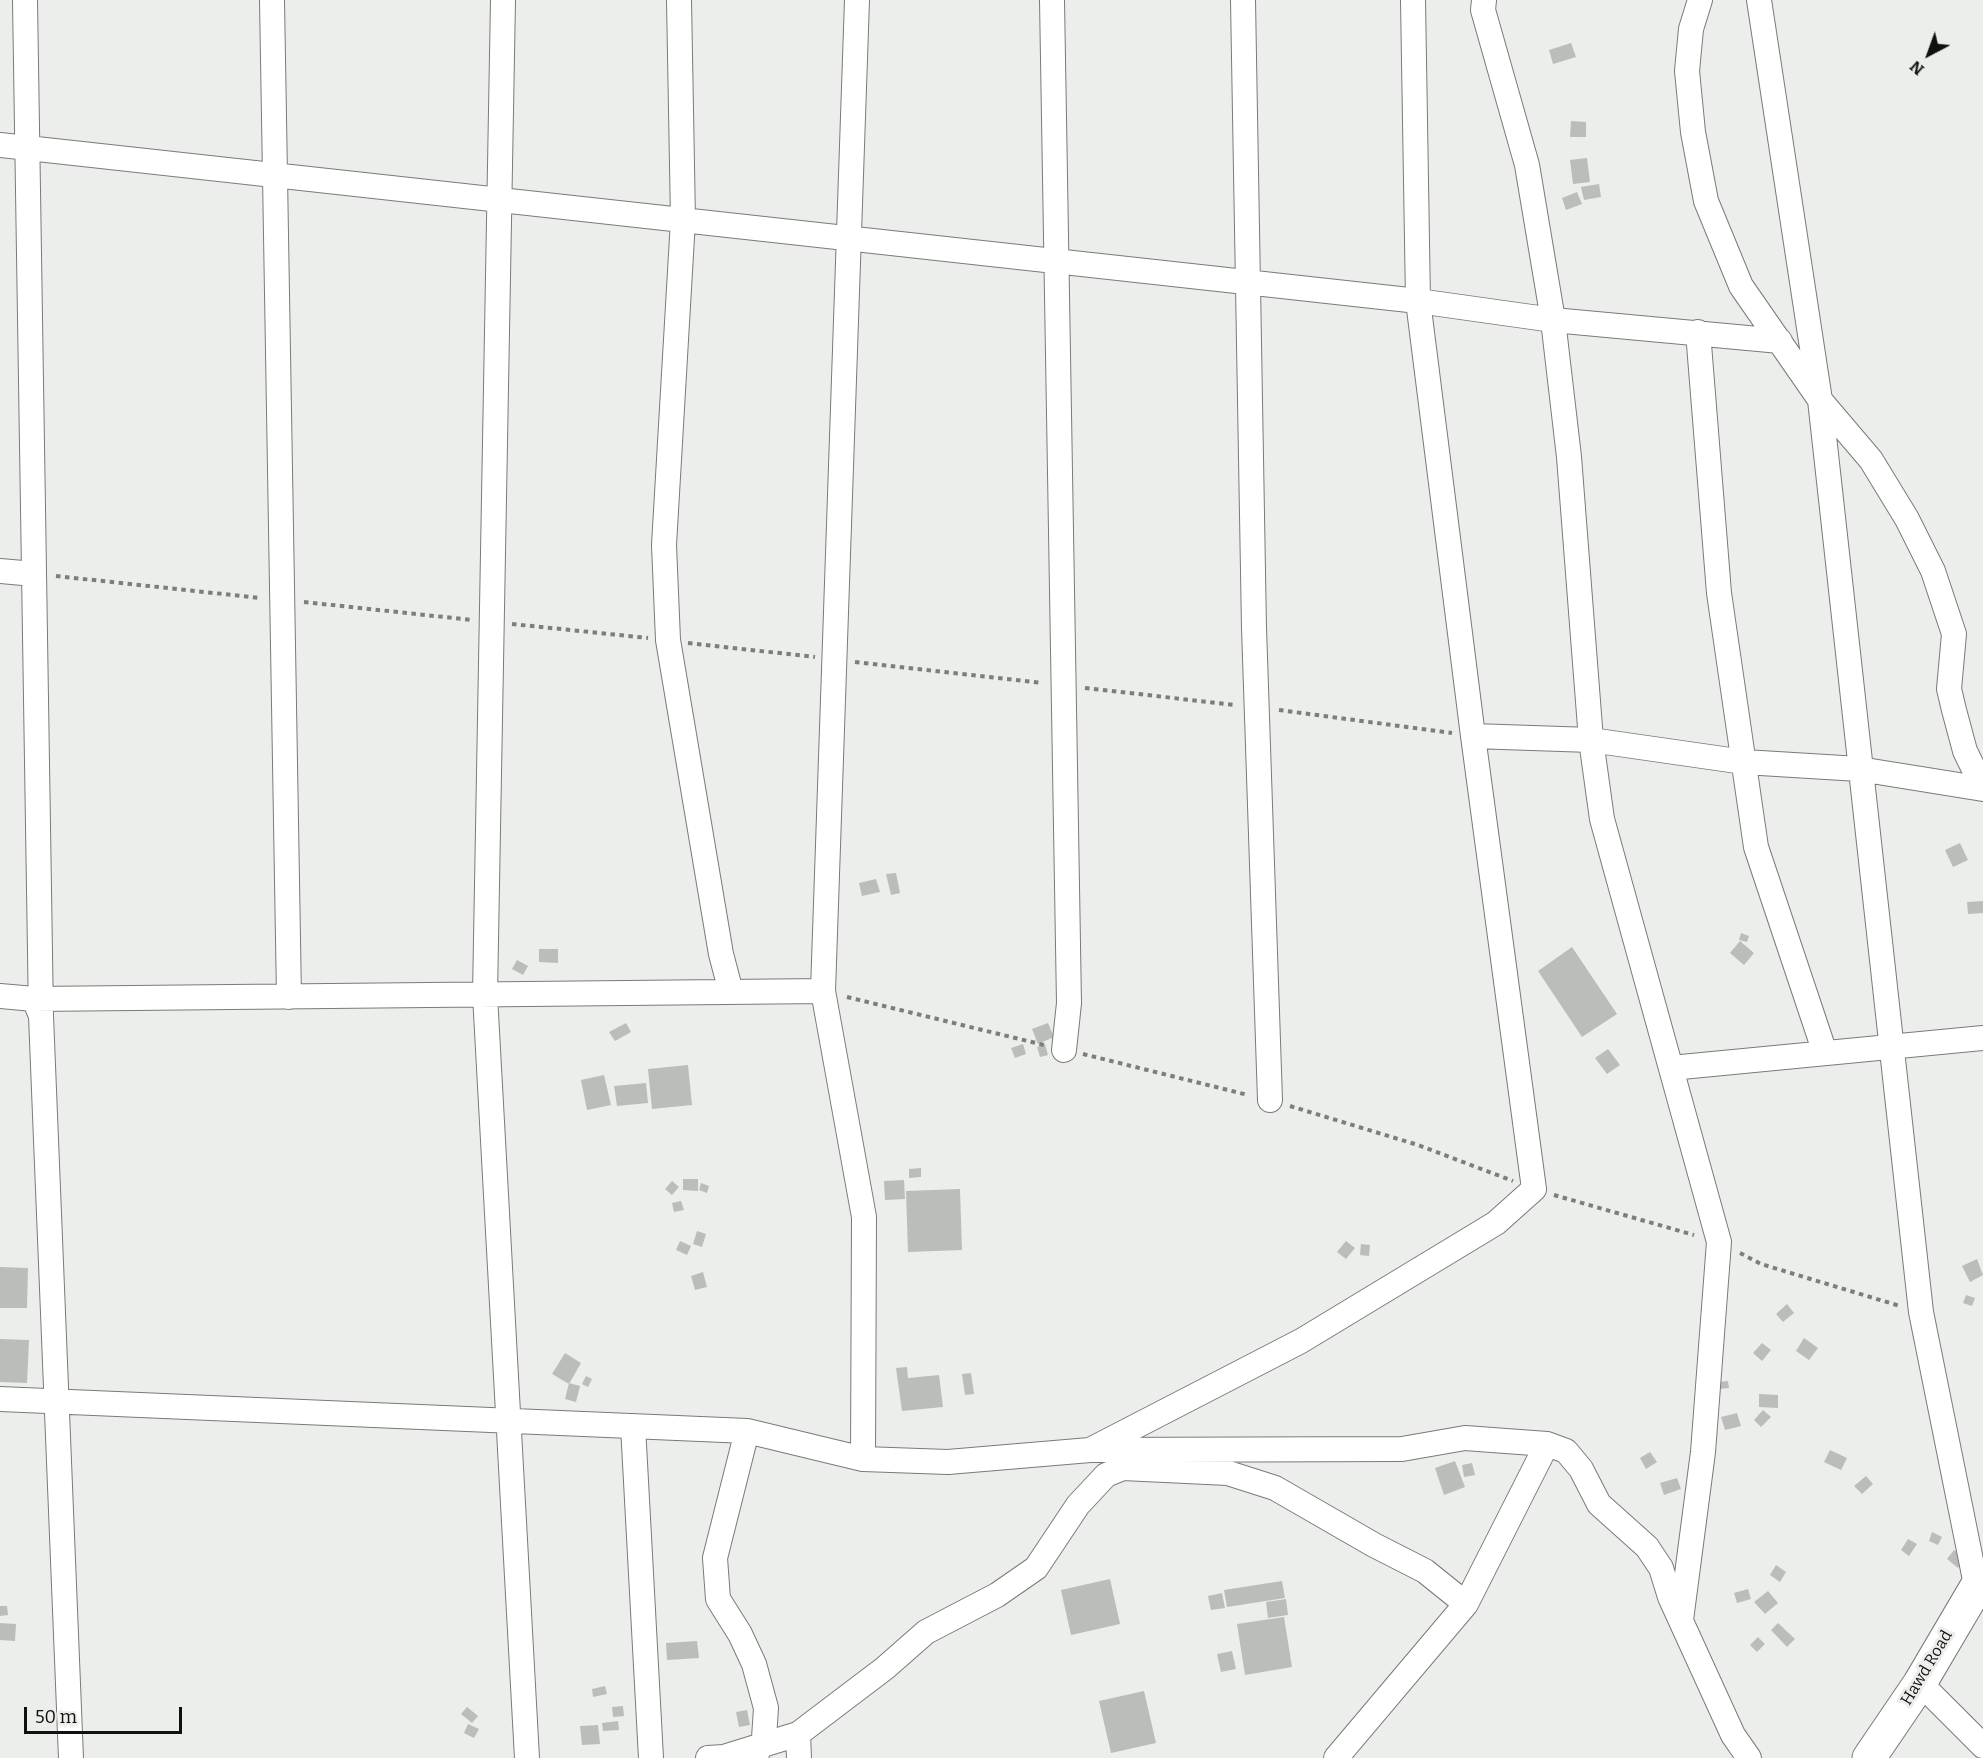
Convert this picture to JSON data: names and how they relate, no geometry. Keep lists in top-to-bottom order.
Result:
{
  "streets": {
    "main road": ["Hawd Road"]
  },
  "scale_bar": "50 m",
  "north": "bottom left"
}
